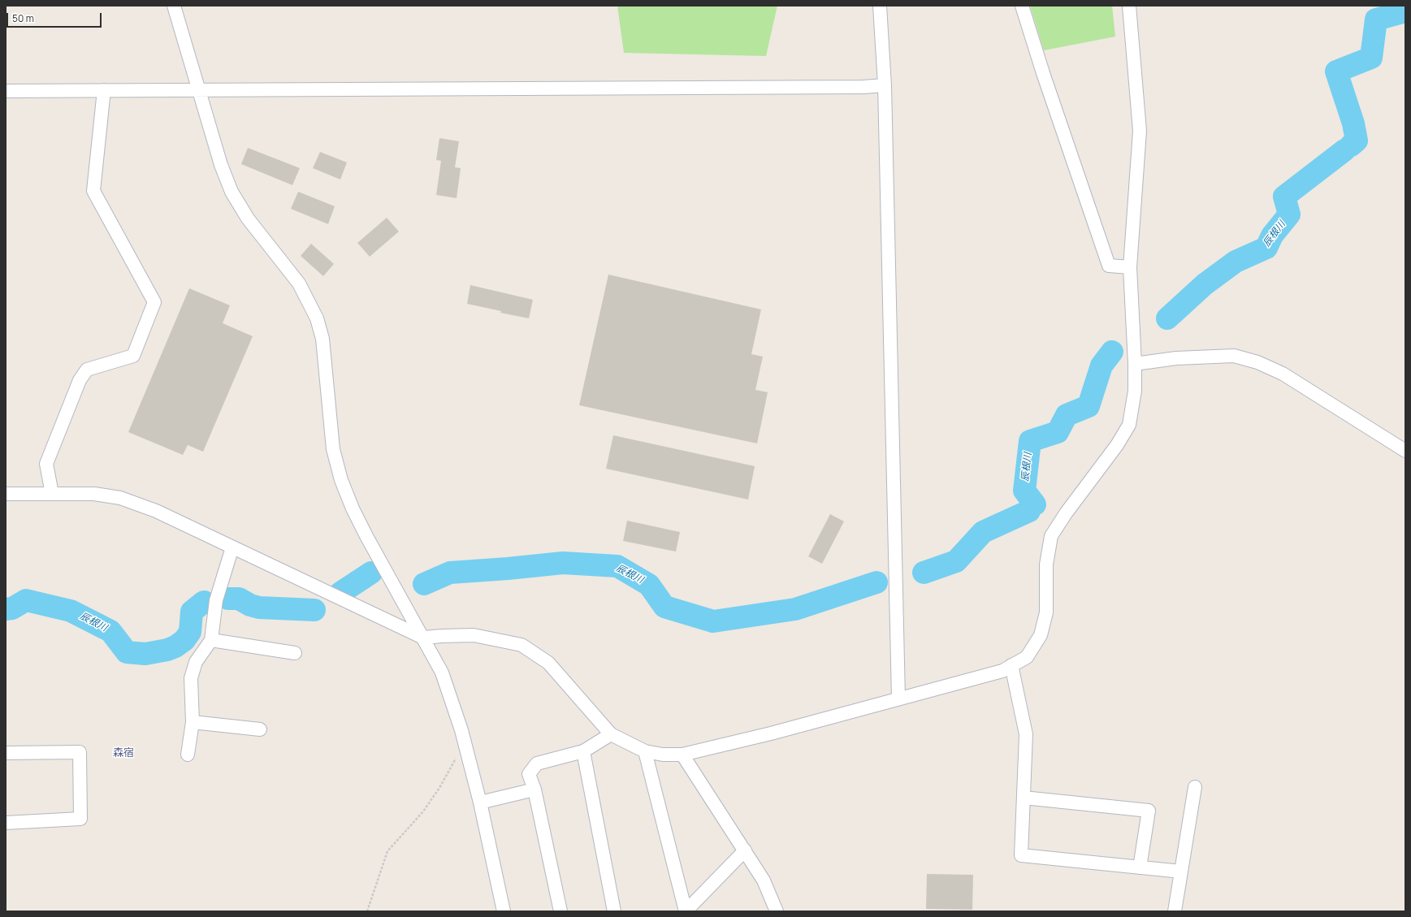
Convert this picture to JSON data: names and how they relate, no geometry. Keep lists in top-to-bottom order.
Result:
{
  "districts": ["森宿"],
  "water": ["辰根川"],
  "scale_bar": "50 m"
}
